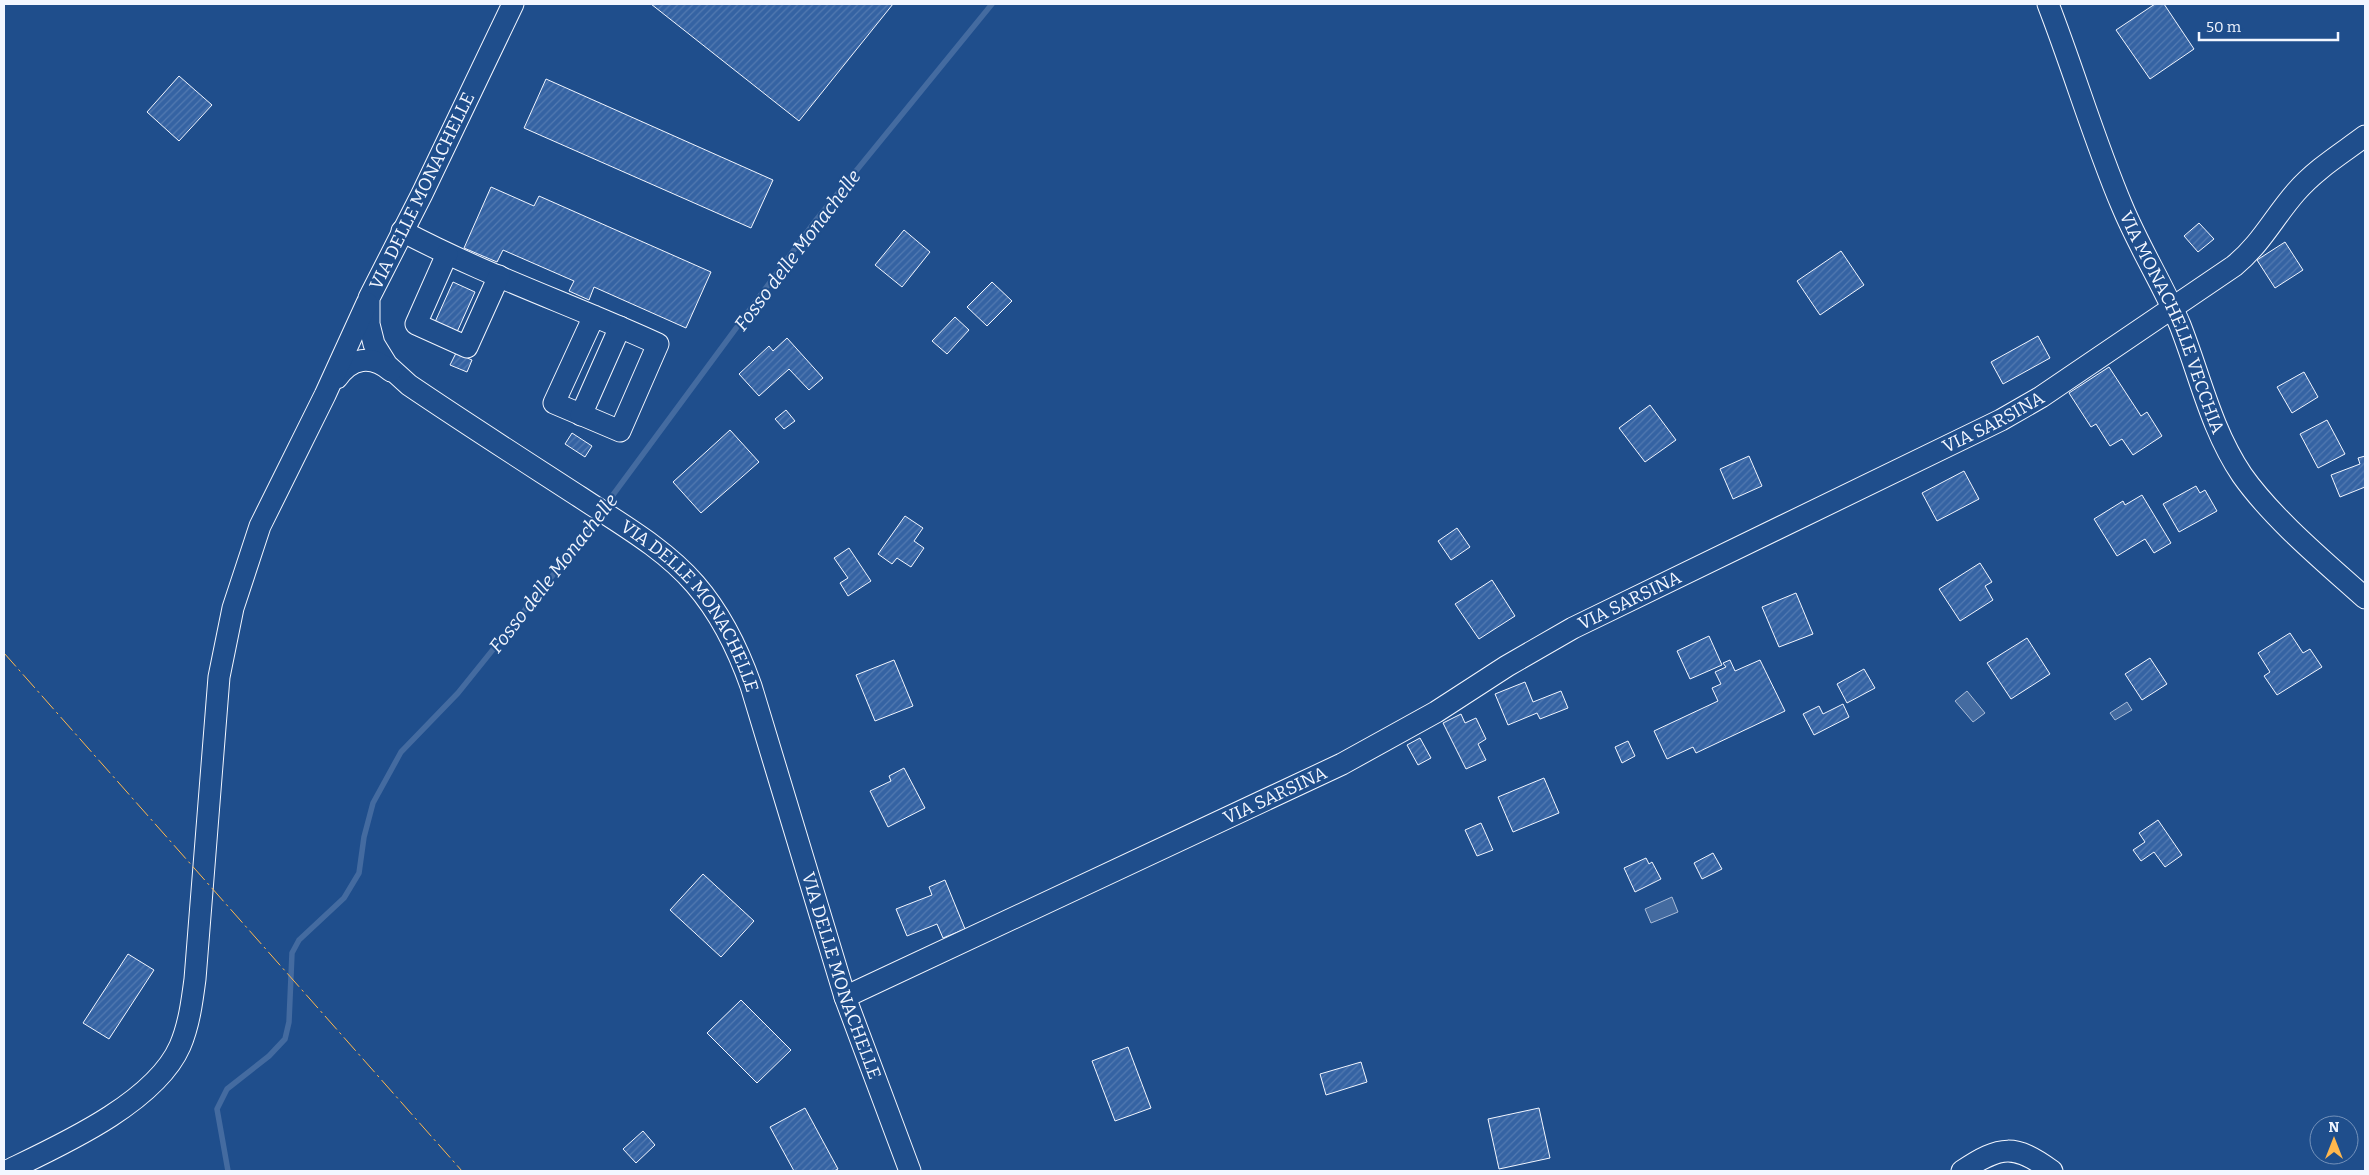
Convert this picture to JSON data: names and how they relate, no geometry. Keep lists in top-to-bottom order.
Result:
{
  "streets": {
    "street": ["VIA DELLE MONACHELLE", "VIA MONACHELLE VECCHIA", "VIA SARSINA"]
  },
  "crossings": [
    ["VIA DELLE MONACHELLE", "VIA SARSINA"],
    ["VIA MONACHELLE VECCHIA", "VIA SARSINA"]
  ],
  "water": ["Fosso delle Monachelle"],
  "scale_bar": "50 m",
  "north": "top"
}
